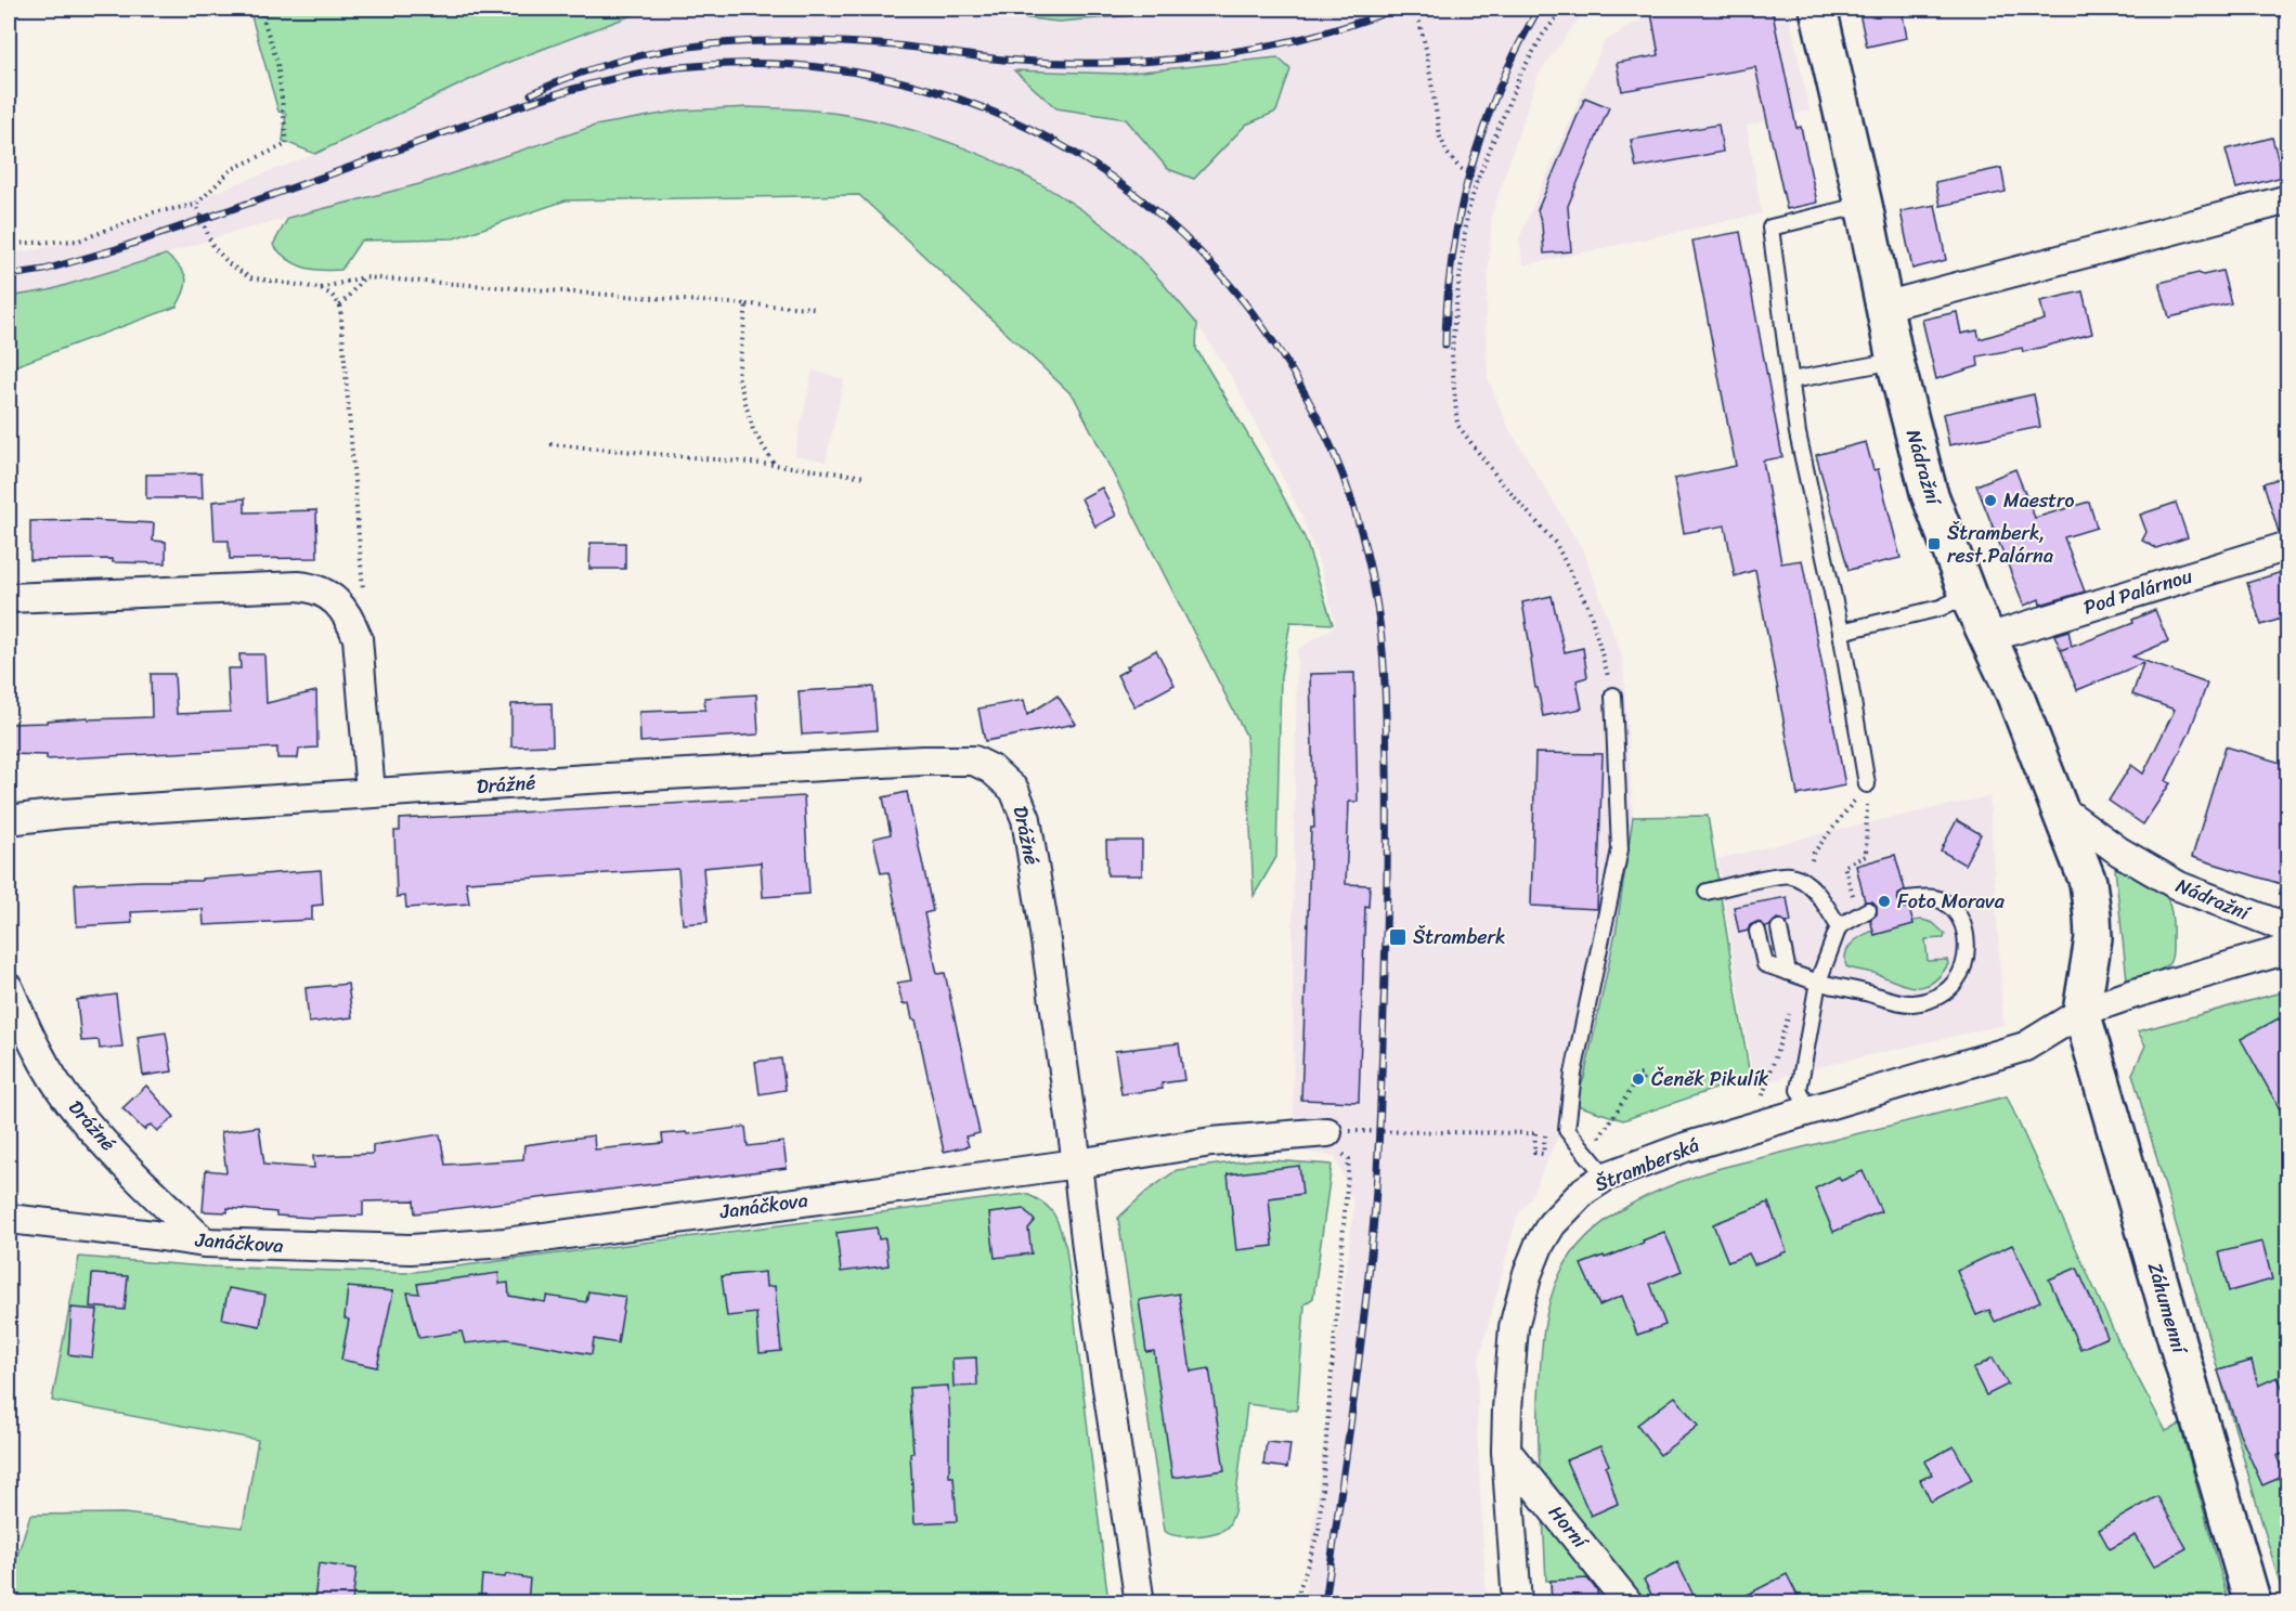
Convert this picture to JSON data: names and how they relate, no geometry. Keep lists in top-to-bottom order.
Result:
{
  "streets": {
    "main road": ["Nádražní", "Záhumenní"],
    "street": [
      "Pod Palárnou",
      "Drážné",
      "Štramberská",
      "Janáčkova",
      "Horní"
    ]
  },
  "crossings": [
    ["Nádražní", "Pod Palárnou"],
    ["Drážné", "Janáčkova"],
    ["Štramberská", "Záhumenní"],
    ["Štramberská", "Horní"]
  ],
  "places": {
    "other": ["Maestro", "Foto Morava", "Čeněk Pikulík"],
    "transit": ["Štramberk, rest.Palárna", "Štramberk"]
  }
}
